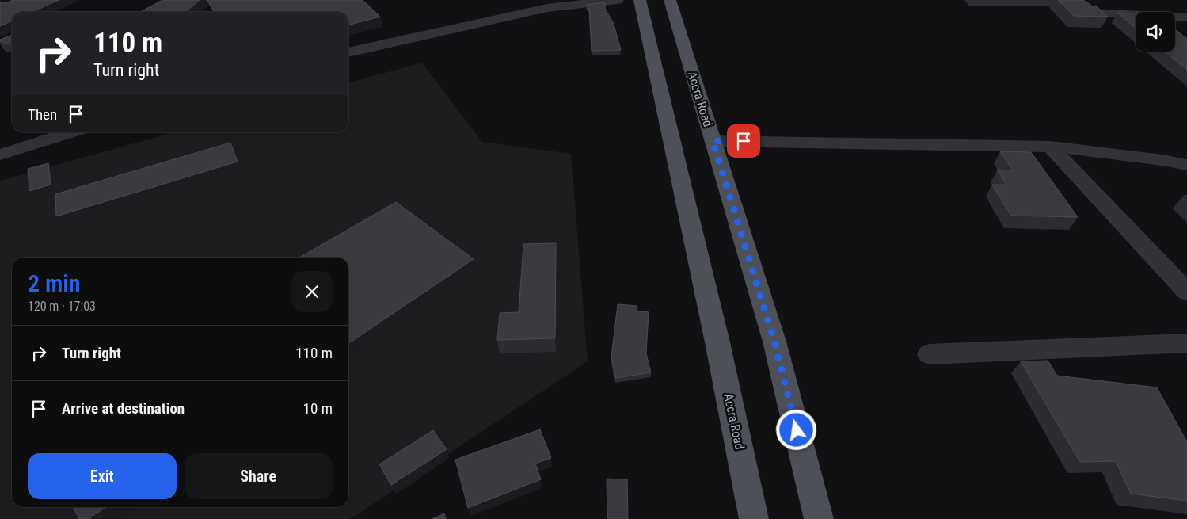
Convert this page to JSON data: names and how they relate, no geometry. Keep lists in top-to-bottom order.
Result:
{
  "streets": {
    "main road": ["Accra Road"]
  },
  "page": {
    "turn": ["110 m", "Turn right"],
    "then": "Then",
    "heading": ["2 min", "120 m · 17:03"],
    "list": [
      {
        "name": "Turn right",
        "value": "110 m"
      },
      {
        "name": "Arrive at destination",
        "value": "10 m"
      }
    ],
    "buttons": ["Exit", "Share"]
  }
}
